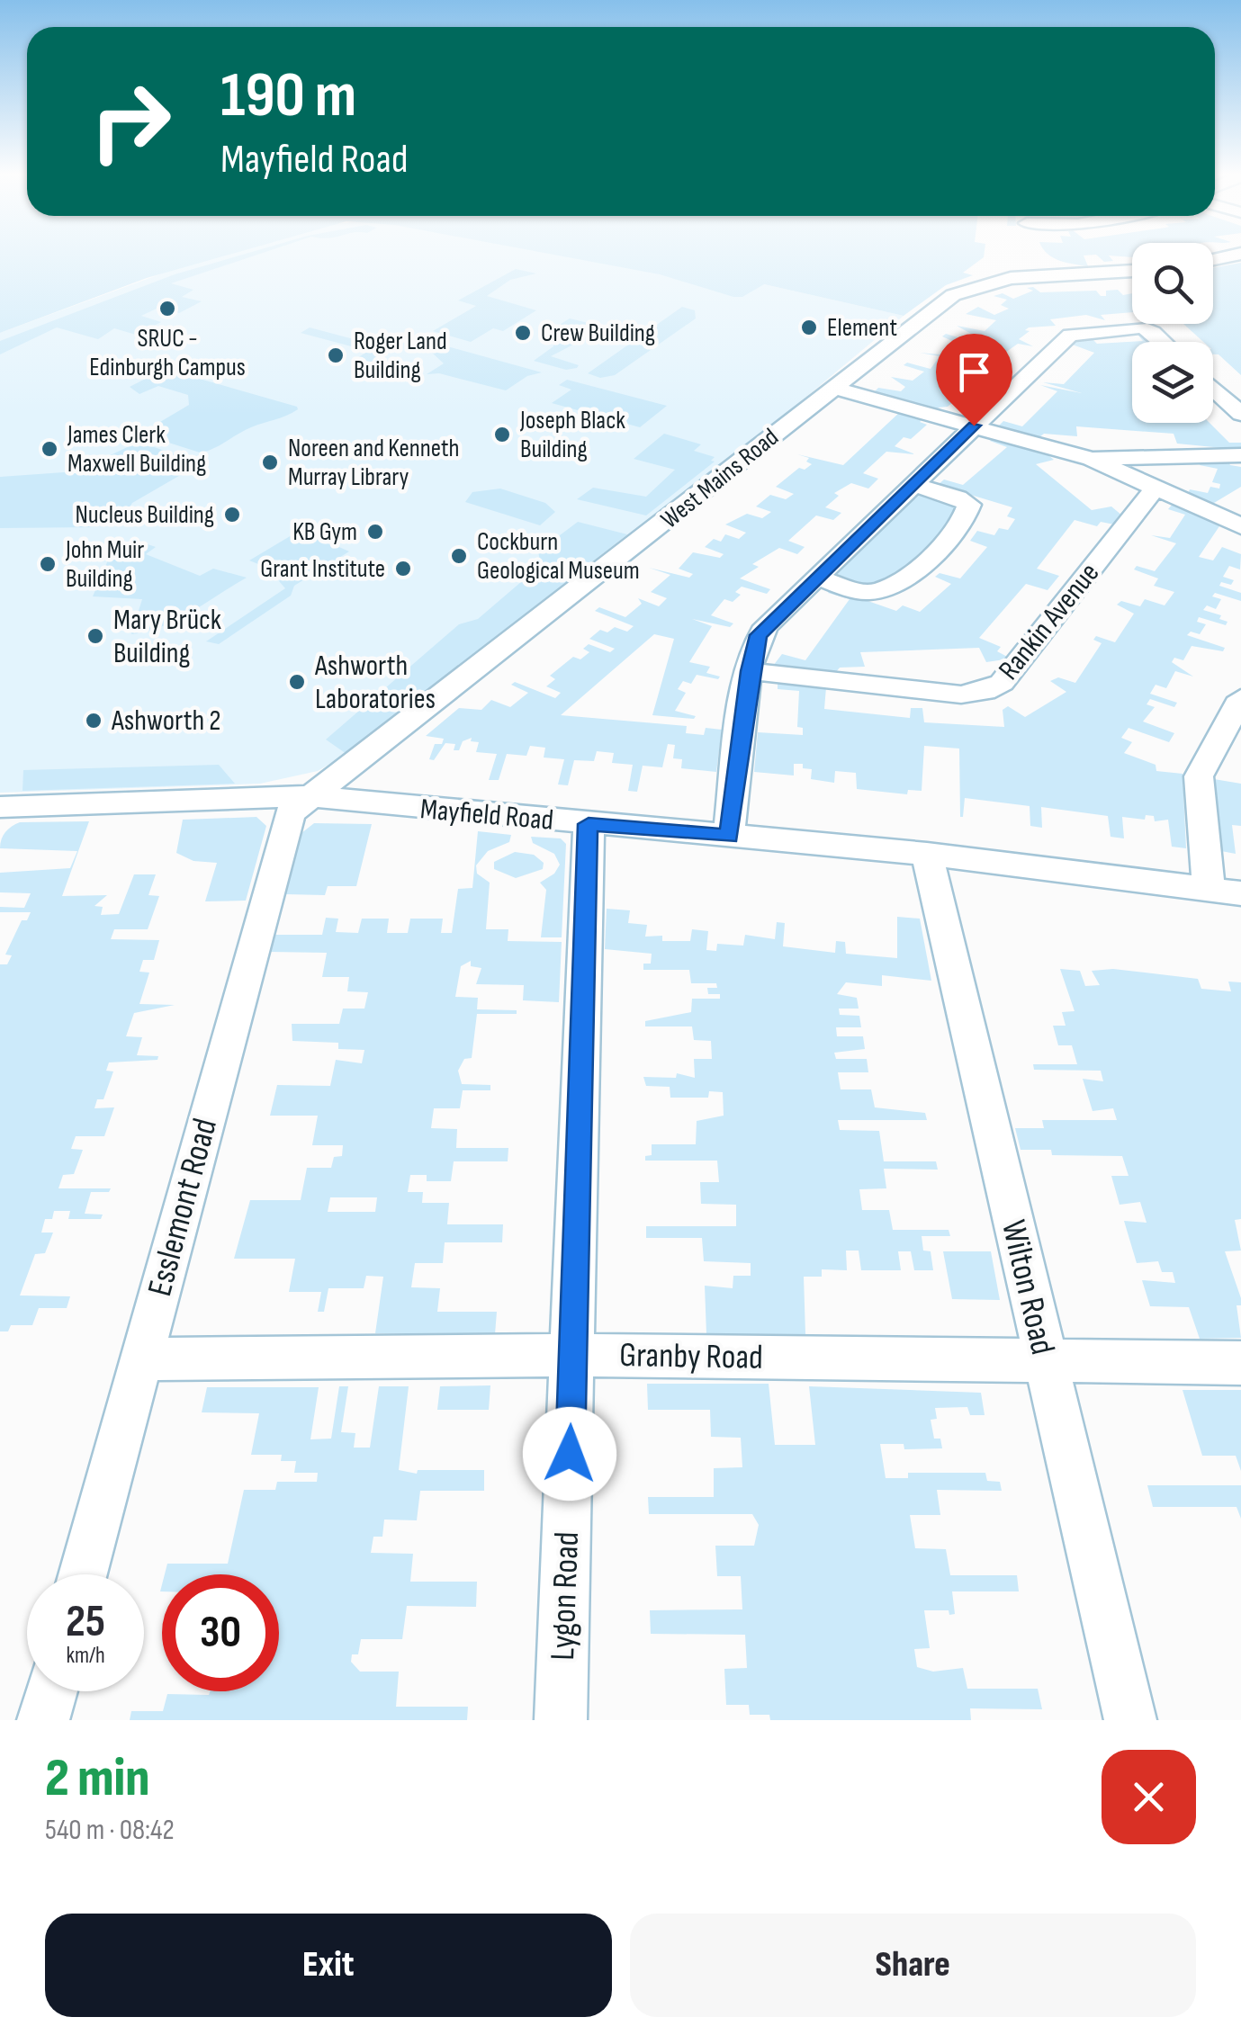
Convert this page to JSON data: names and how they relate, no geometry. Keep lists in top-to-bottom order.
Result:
{
  "streets": {
    "street": [
      "West Mains Road",
      "Rankin Avenue",
      "Mayfield Road",
      "Esslemont Road",
      "Wilton Road",
      "Granby Road",
      "Lygon Road"
    ]
  },
  "crossings": [
    ["West Mains Road", "Mayfield Road"],
    ["West Mains Road", "Esslemont Road"],
    ["Mayfield Road", "Esslemont Road"],
    ["Mayfield Road", "Wilton Road"],
    ["Mayfield Road", "Lygon Road"],
    ["Esslemont Road", "Granby Road"],
    ["Wilton Road", "Granby Road"],
    ["Granby Road", "Lygon Road"]
  ],
  "places": [
    "SRUC - Edinburgh Campus",
    "Element",
    "Crew Building",
    "Roger Land Building",
    "Joseph Black Building",
    "James Clerk Maxwell Building",
    "Noreen and Kenneth Murray Library",
    "Nucleus Building",
    "KB Gym",
    "Cockburn Geological Museum",
    "John Muir Building",
    "Grant Institute",
    "Mary Brück Building",
    "Ashworth Laboratories",
    "Ashworth 2"
  ],
  "page": {
    "turn": ["190 m", "Mayfield Road"],
    "speed": "25 km/h",
    "limit": "30",
    "heading": ["2 min", "540 m · 08:42"],
    "buttons": ["Exit", "Share"]
  }
}
